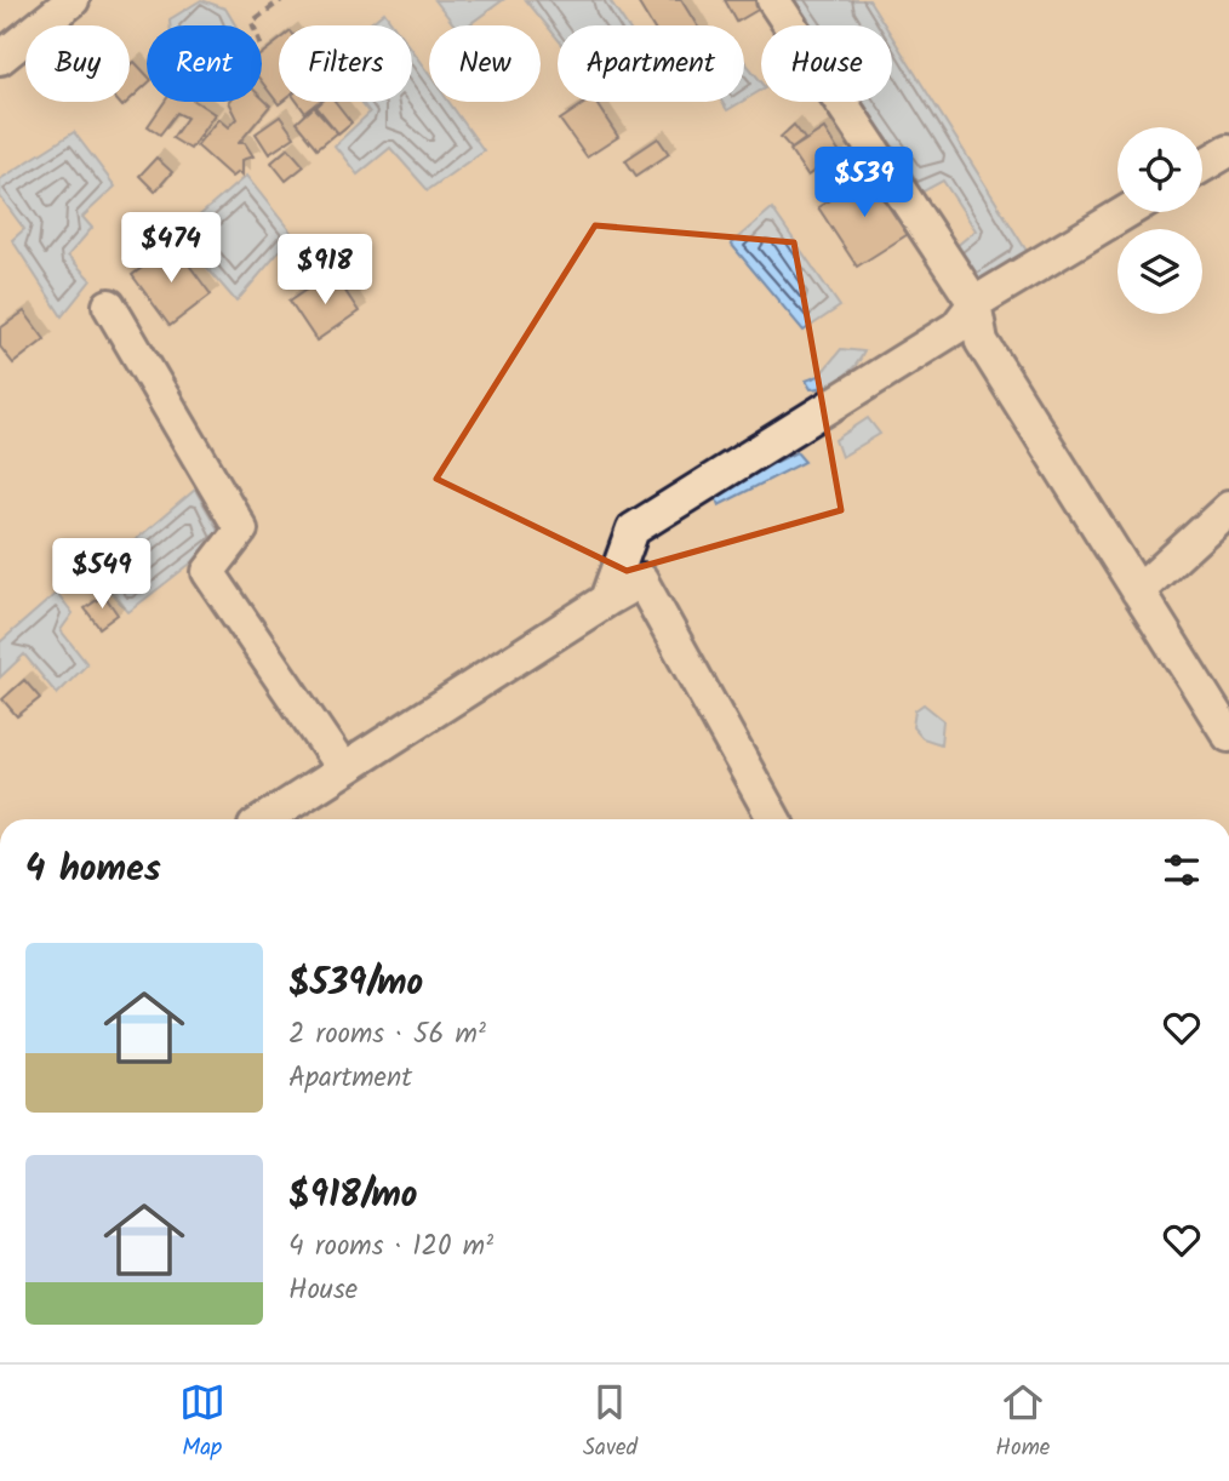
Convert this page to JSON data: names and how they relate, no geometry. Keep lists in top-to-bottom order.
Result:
{
  "page": {
    "chip": [
      "Buy",
      "Rent",
      "Filters",
      "New",
      "Apartment",
      "House"
    ],
    "price": [
      "$539",
      "$474",
      "$918",
      "$549"
    ],
    "heading": "4 homes",
    "list": [
      {
        "name": "$539/mo",
        "note": "2 rooms · 56 m² · Apartment"
      },
      {
        "name": "$918/mo",
        "note": "4 rooms · 120 m² · House"
      }
    ],
    "tabs": ["Map", "Saved", "Home"]
  }
}
